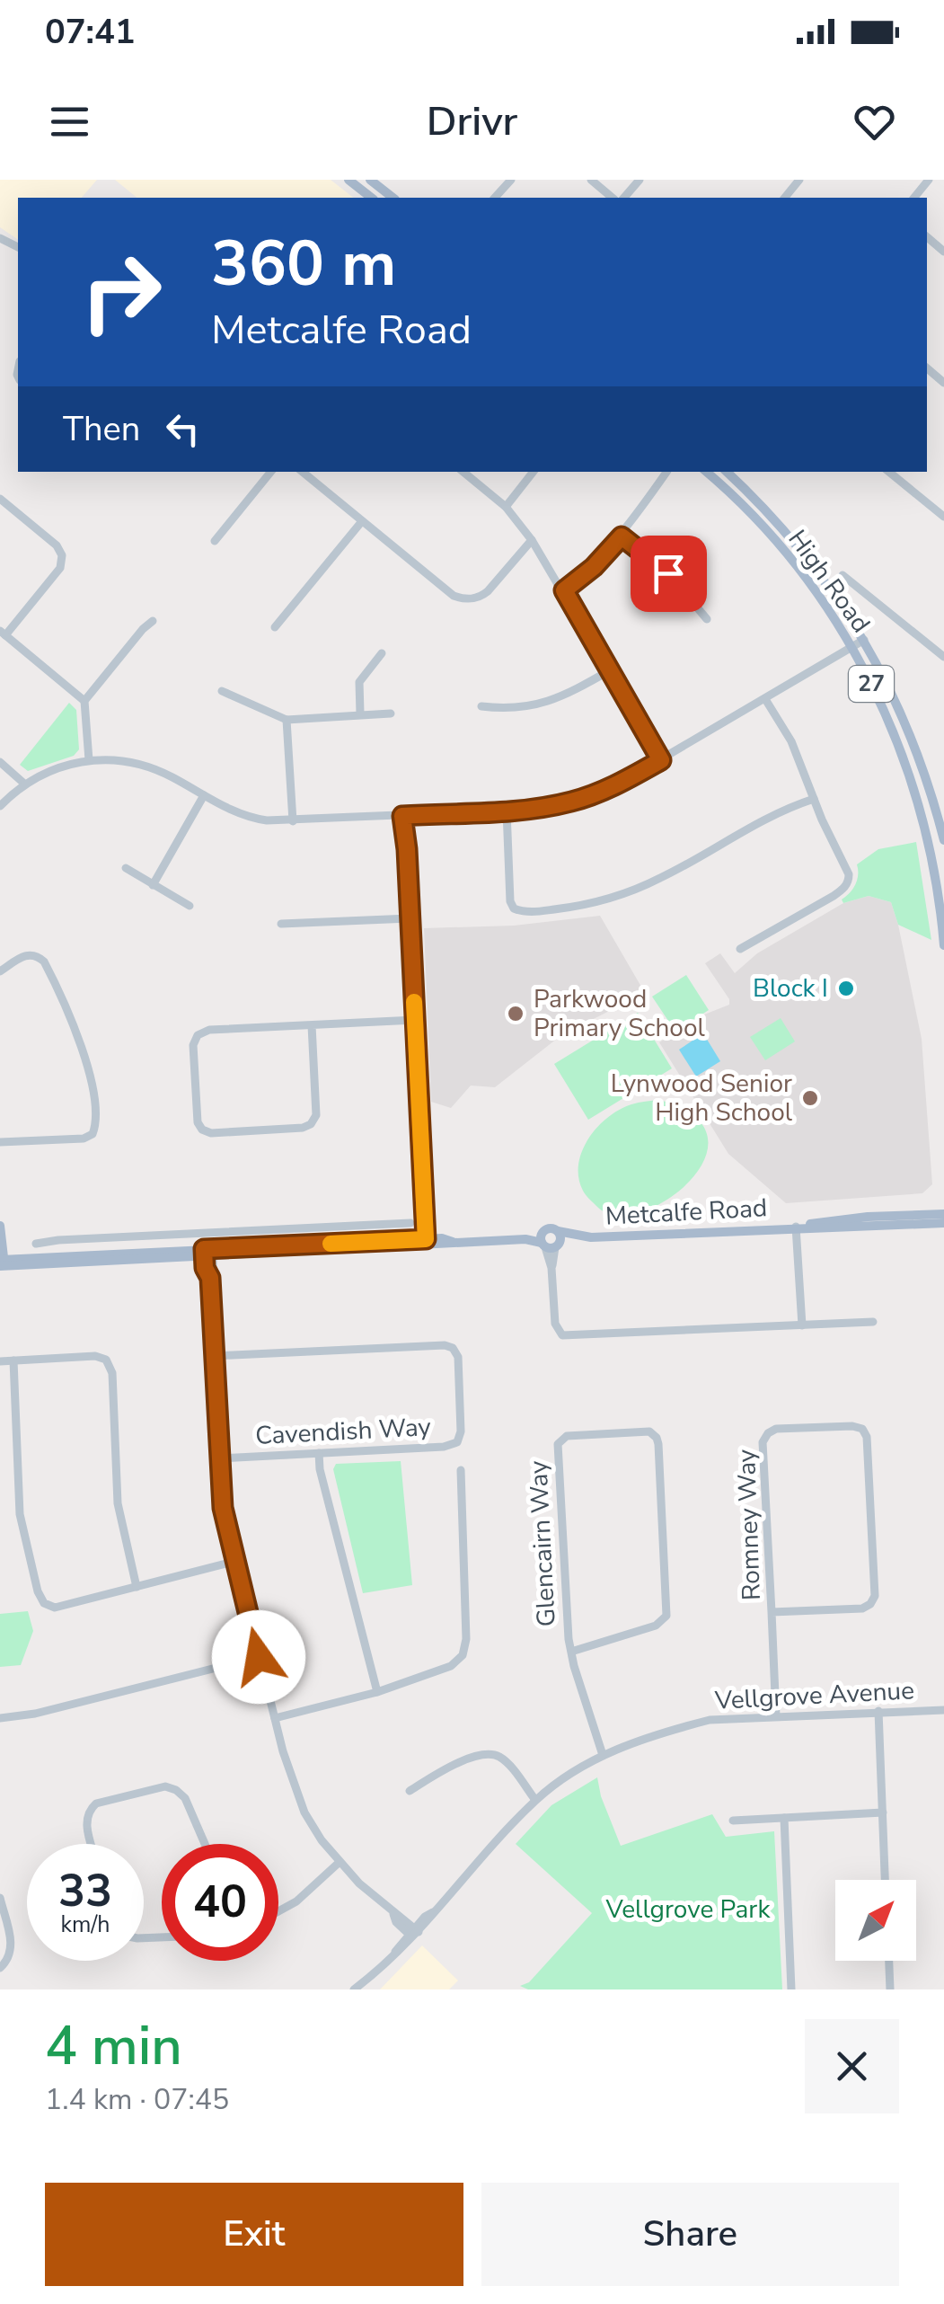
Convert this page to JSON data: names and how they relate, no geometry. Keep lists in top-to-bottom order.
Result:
{
  "streets": {
    "main road": ["High Road", "27", "Metcalfe Road"],
    "street": [
      "Cavendish Way",
      "Romney Way",
      "Glencairn Way",
      "Vellgrove Avenue"
    ]
  },
  "crossings": [
    ["Romney Way", "Vellgrove Avenue"],
    ["Glencairn Way", "Vellgrove Avenue"]
  ],
  "parks": ["Vellgrove Park"],
  "places": ["Block I", "Parkwood Primary School", "Lynwood Senior High School"],
  "north": "top right",
  "page": {
    "status": "07:41",
    "header": "Drivr",
    "turn": ["360 m", "Metcalfe Road"],
    "then": "Then",
    "speed": "33 km/h",
    "limit": "40",
    "heading": ["4 min", "1.4 km · 07:45"],
    "buttons": ["Exit", "Share"]
  }
}
